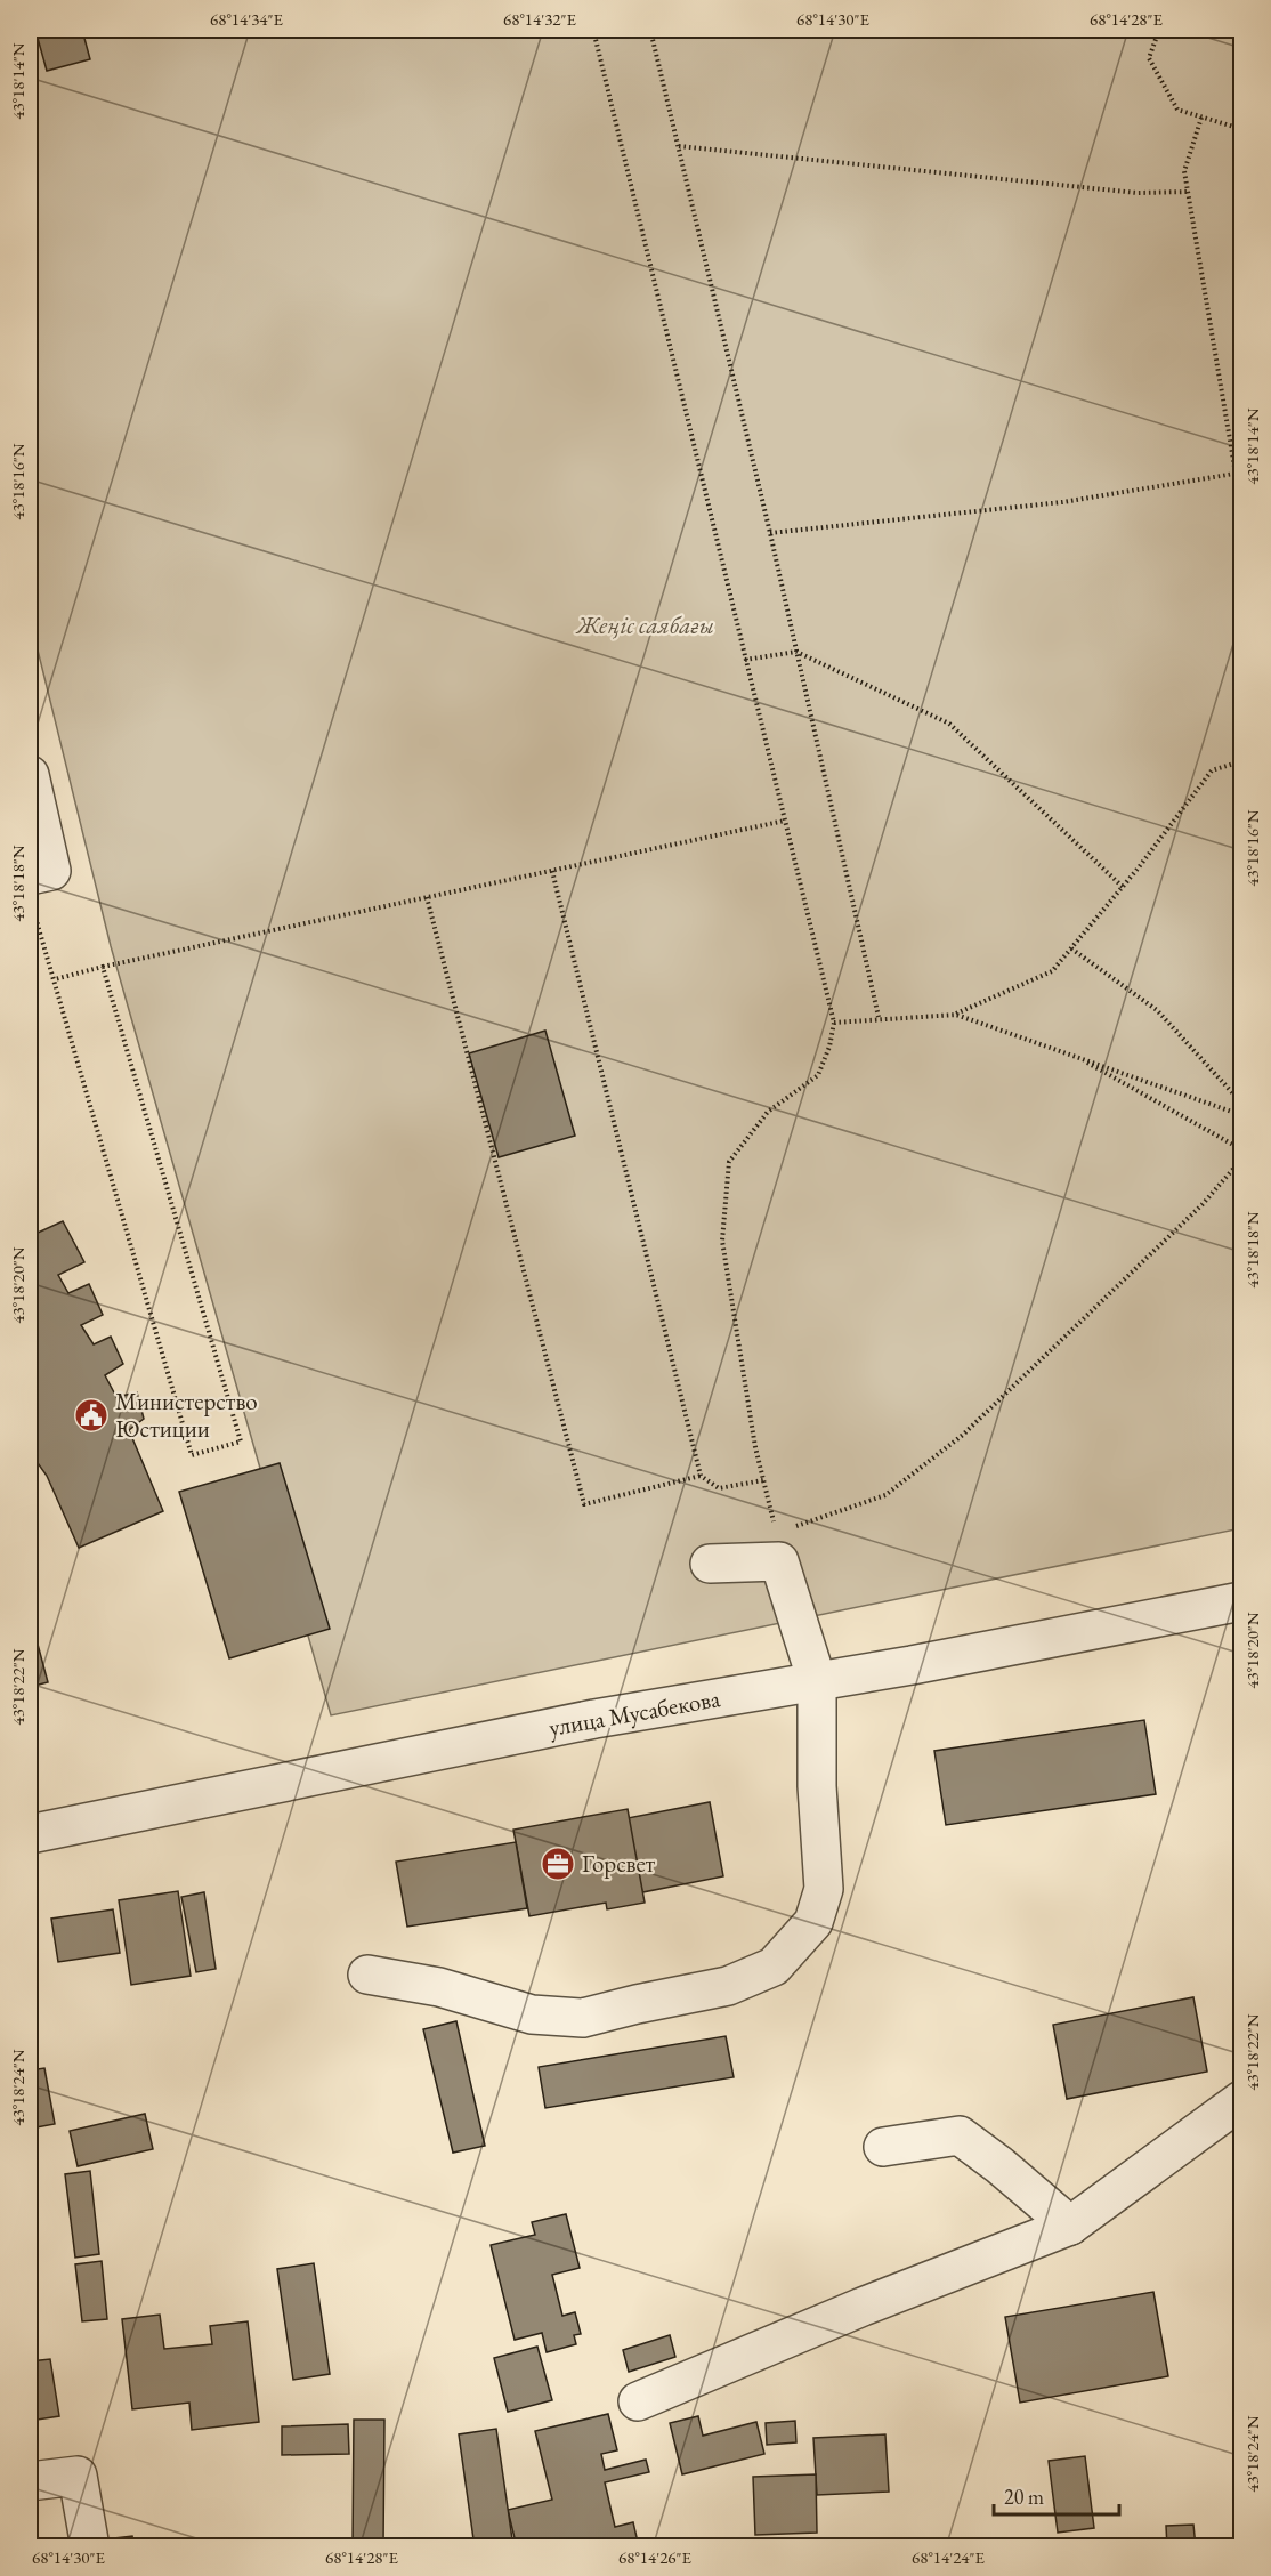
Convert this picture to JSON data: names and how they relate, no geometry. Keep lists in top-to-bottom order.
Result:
{
  "streets": {
    "street": ["улица Мусабекова"]
  },
  "parks": ["Жеңіс саябағы"],
  "places": {
    "public building": ["Министерство Юстиции"],
    "office": ["Горсвет"]
  },
  "scale_bar": "20 m",
  "coordinates": [
    "68°14'34\"E",
    "68°14'32\"E",
    "68°14'30\"E",
    "68°14'28\"E",
    "43°18'14\"N",
    "43°18'16\"N",
    "43°18'18\"N",
    "43°18'20\"N",
    "43°18'22\"N",
    "43°18'24\"N",
    "68°14'26\"E",
    "68°14'24\"E"
  ]
}
